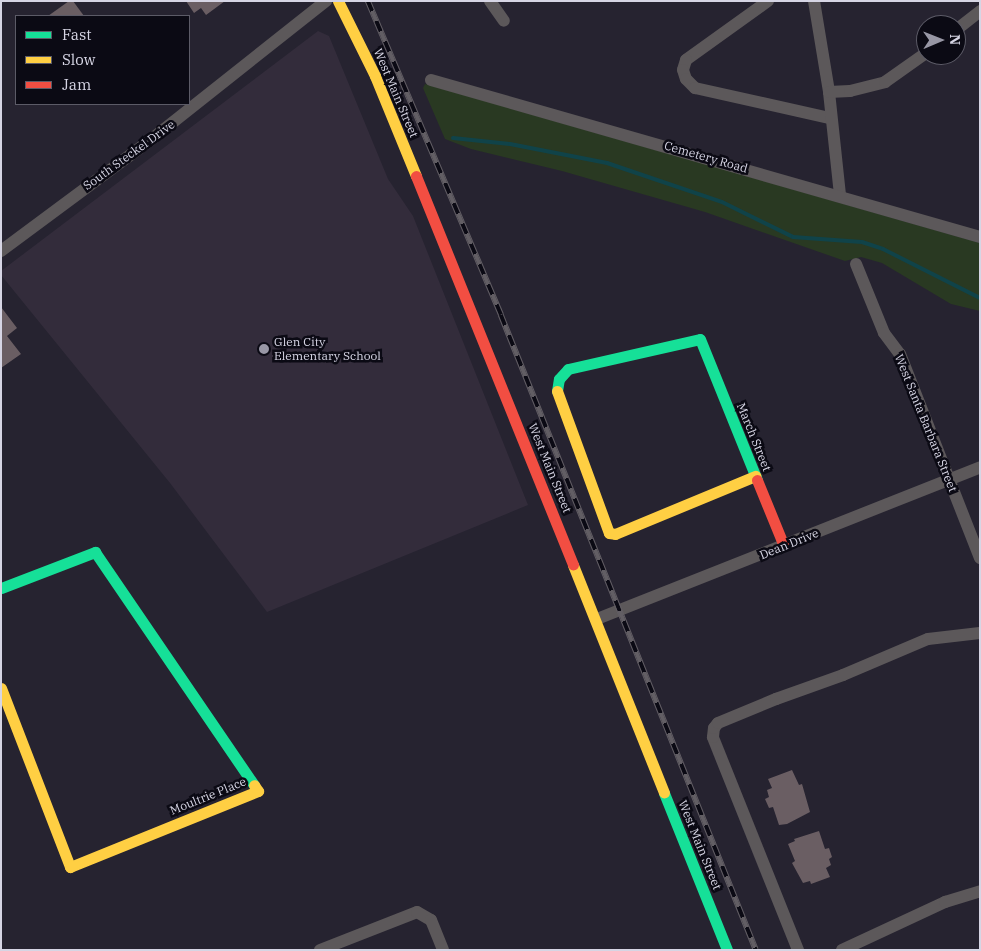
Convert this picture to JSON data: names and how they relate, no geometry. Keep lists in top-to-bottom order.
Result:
{
  "streets": {
    "street": [
      "West Main Street",
      "South Steckel Drive",
      "Cemetery Road",
      "West Santa Barbara Street",
      "March Street",
      "Dean Drive",
      "Moultrie Place"
    ]
  },
  "crossings": [
    ["West Main Street", "Dean Drive"],
    ["West Santa Barbara Street", "Dean Drive"],
    ["March Street", "Dean Drive"]
  ],
  "places": ["Glen City Elementary School"],
  "legend": ["Fast", "Slow", "Jam"],
  "north": "right"
}
